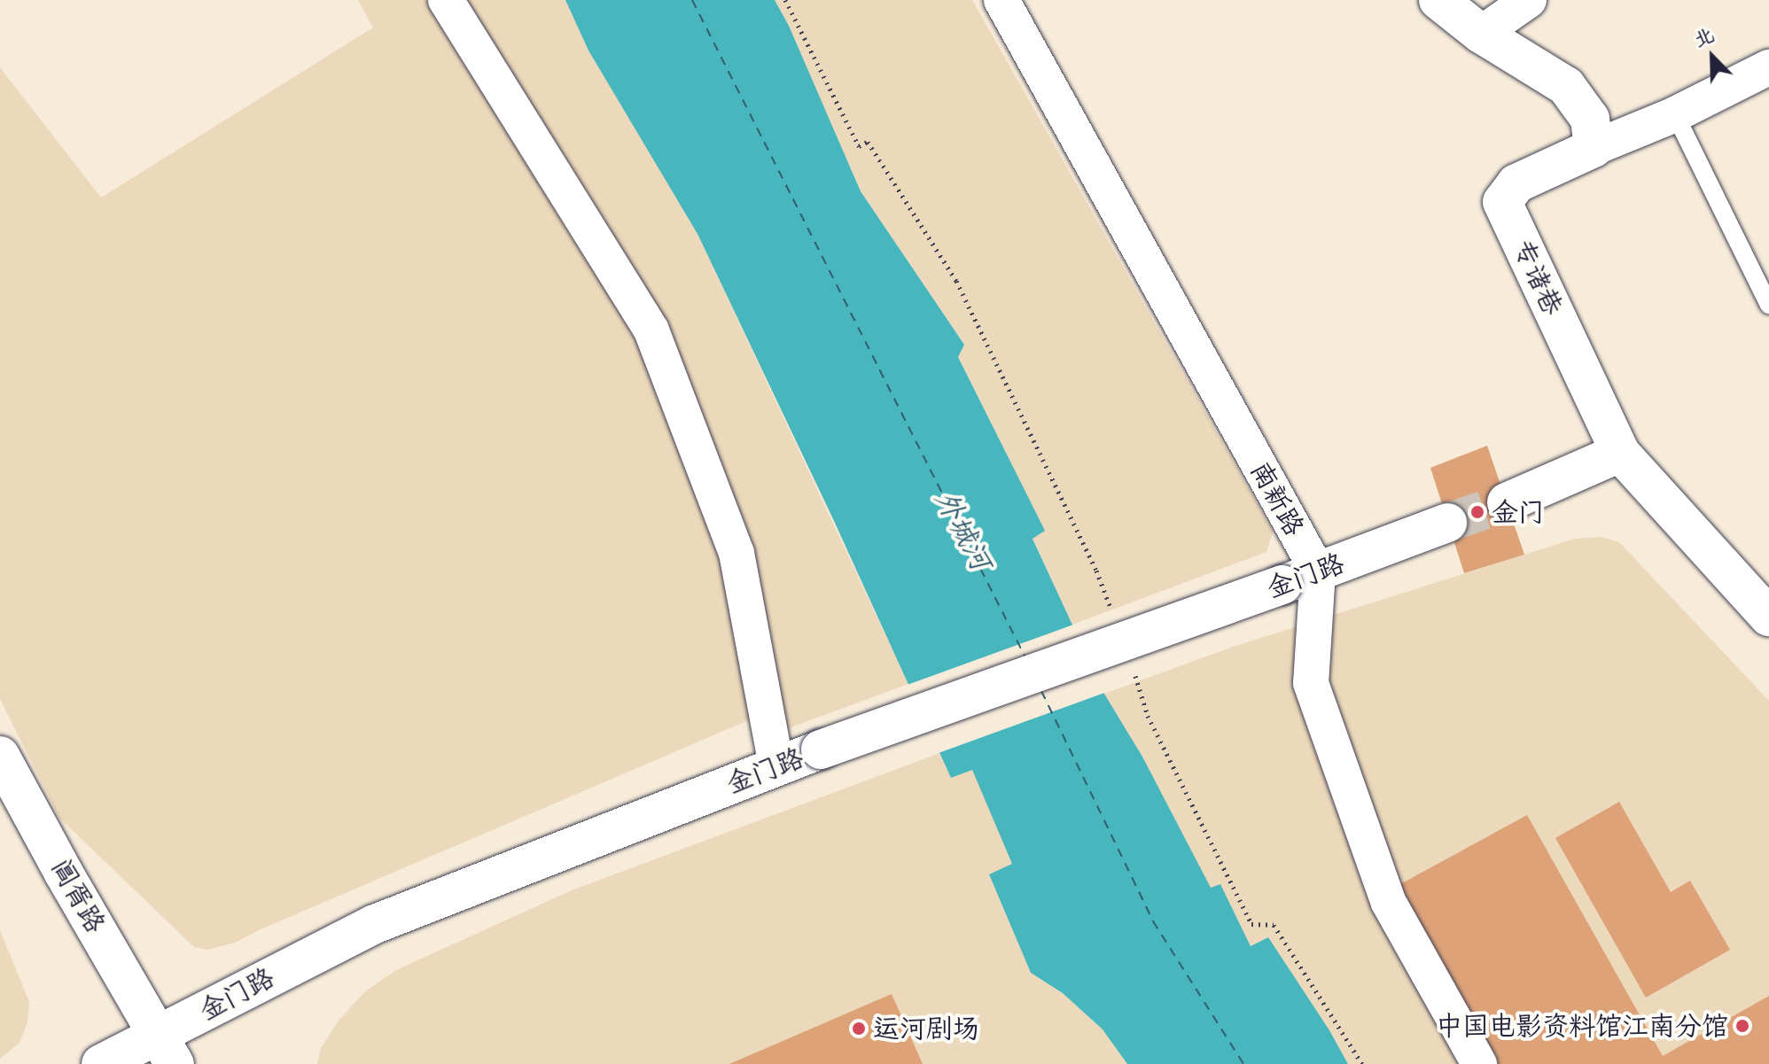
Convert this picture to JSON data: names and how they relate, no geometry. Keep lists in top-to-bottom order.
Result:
{
  "streets": {
    "street": [
      "专诸巷",
      "南新路",
      "金门路",
      "阊胥路"
    ]
  },
  "crossings": [
    ["南新路", "金门路"],
    ["金门路", "阊胥路"]
  ],
  "water": ["外城河"],
  "places": ["金门", "中国电影资料馆江南分馆", "运河剧场"],
  "north": "top left"
}
